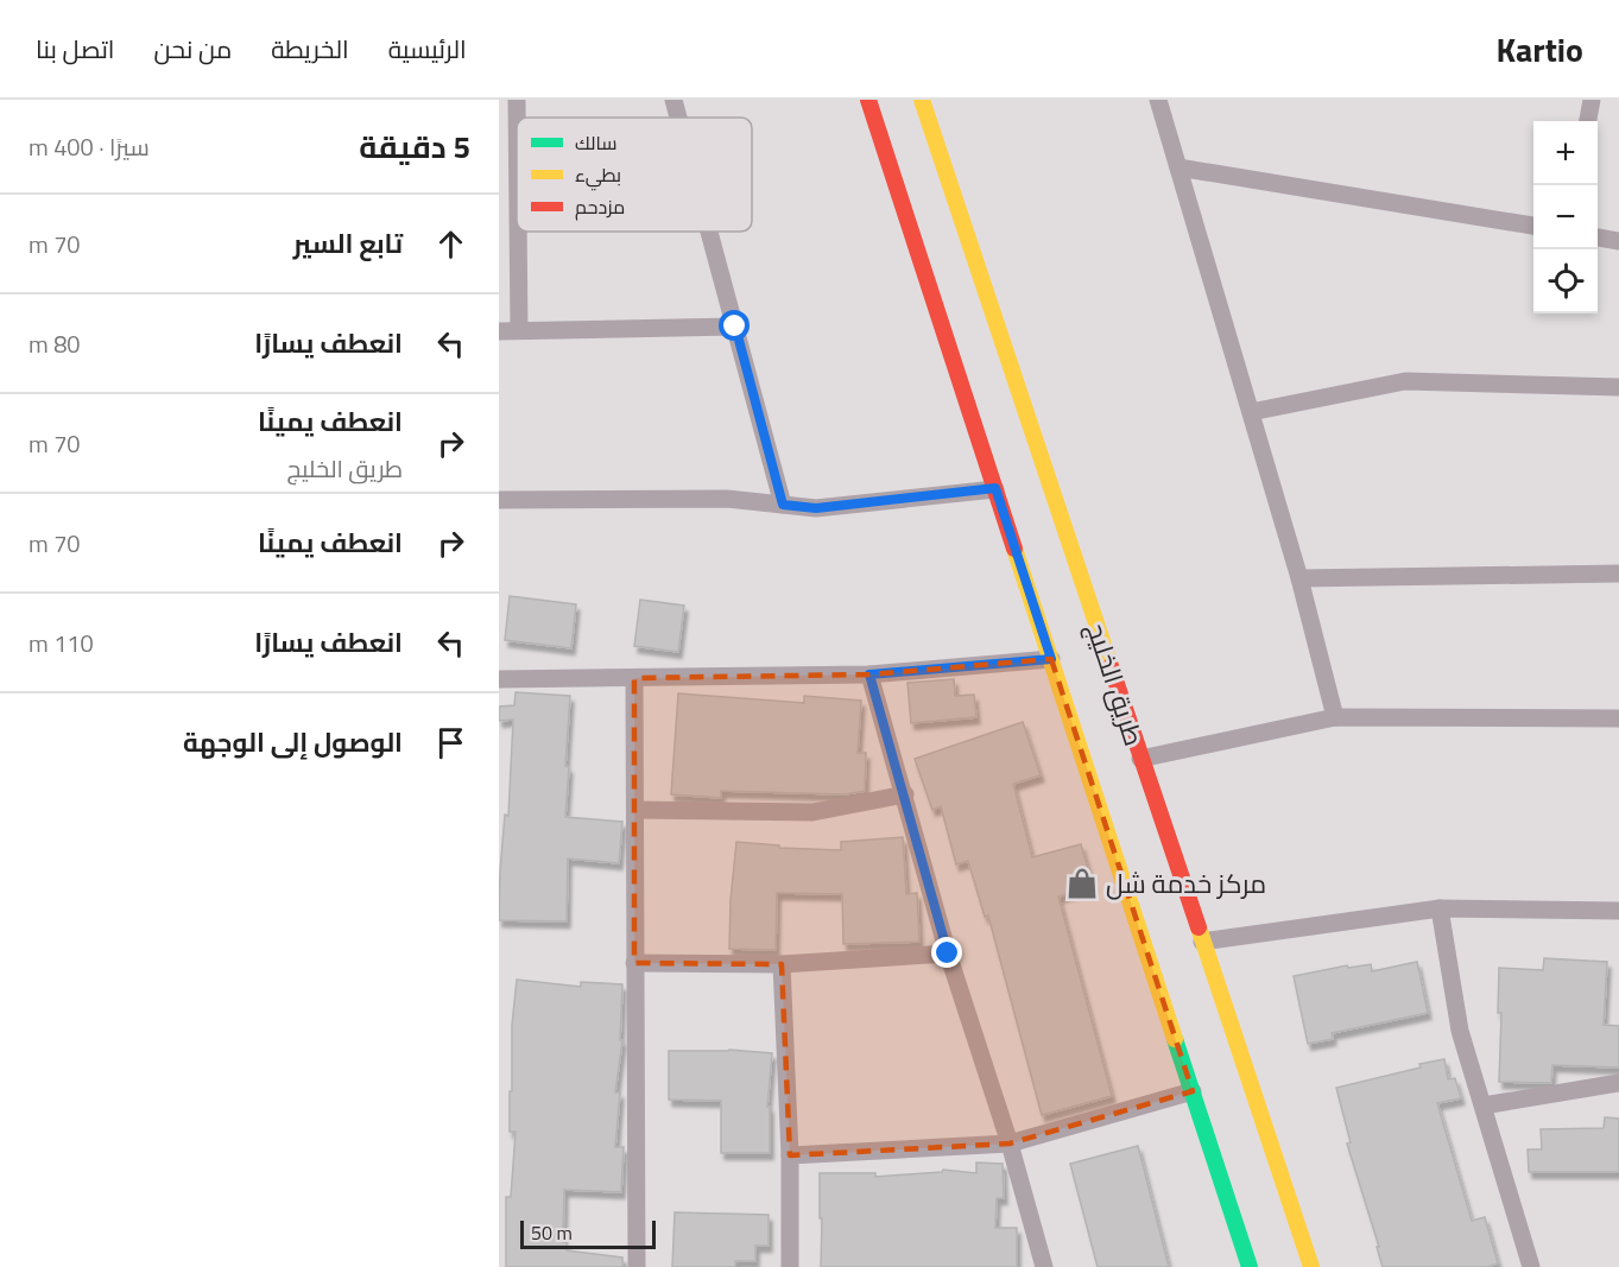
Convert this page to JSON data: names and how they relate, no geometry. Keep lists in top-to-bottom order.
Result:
{
  "streets": {
    "main road": ["طريق الخليج"]
  },
  "places": {
    "shop": ["مركز خدمة شل"]
  },
  "legend": ["سالك", "بطيء", "مزدحم"],
  "scale_bar": "50 m",
  "page": {
    "header": "Kartio",
    "nav": [
      "الرئيسية",
      "الخريطة",
      "من نحن",
      "اتصل بنا"
    ],
    "heading": ["5 دقيقة", "سيرًا · 400 m"],
    "map_buttons": ["+", "−"],
    "list": [
      ["تابع السير", "70 m"],
      ["انعطف يسارًا", "80 m"],
      ["انعطف يمينًا", "طريق الخليج", "70 m"],
      ["انعطف يمينًا", "70 m"],
      ["انعطف يسارًا", "110 m"],
      "الوصول إلى الوجهة"
    ],
    "scale": "50 m"
  }
}
